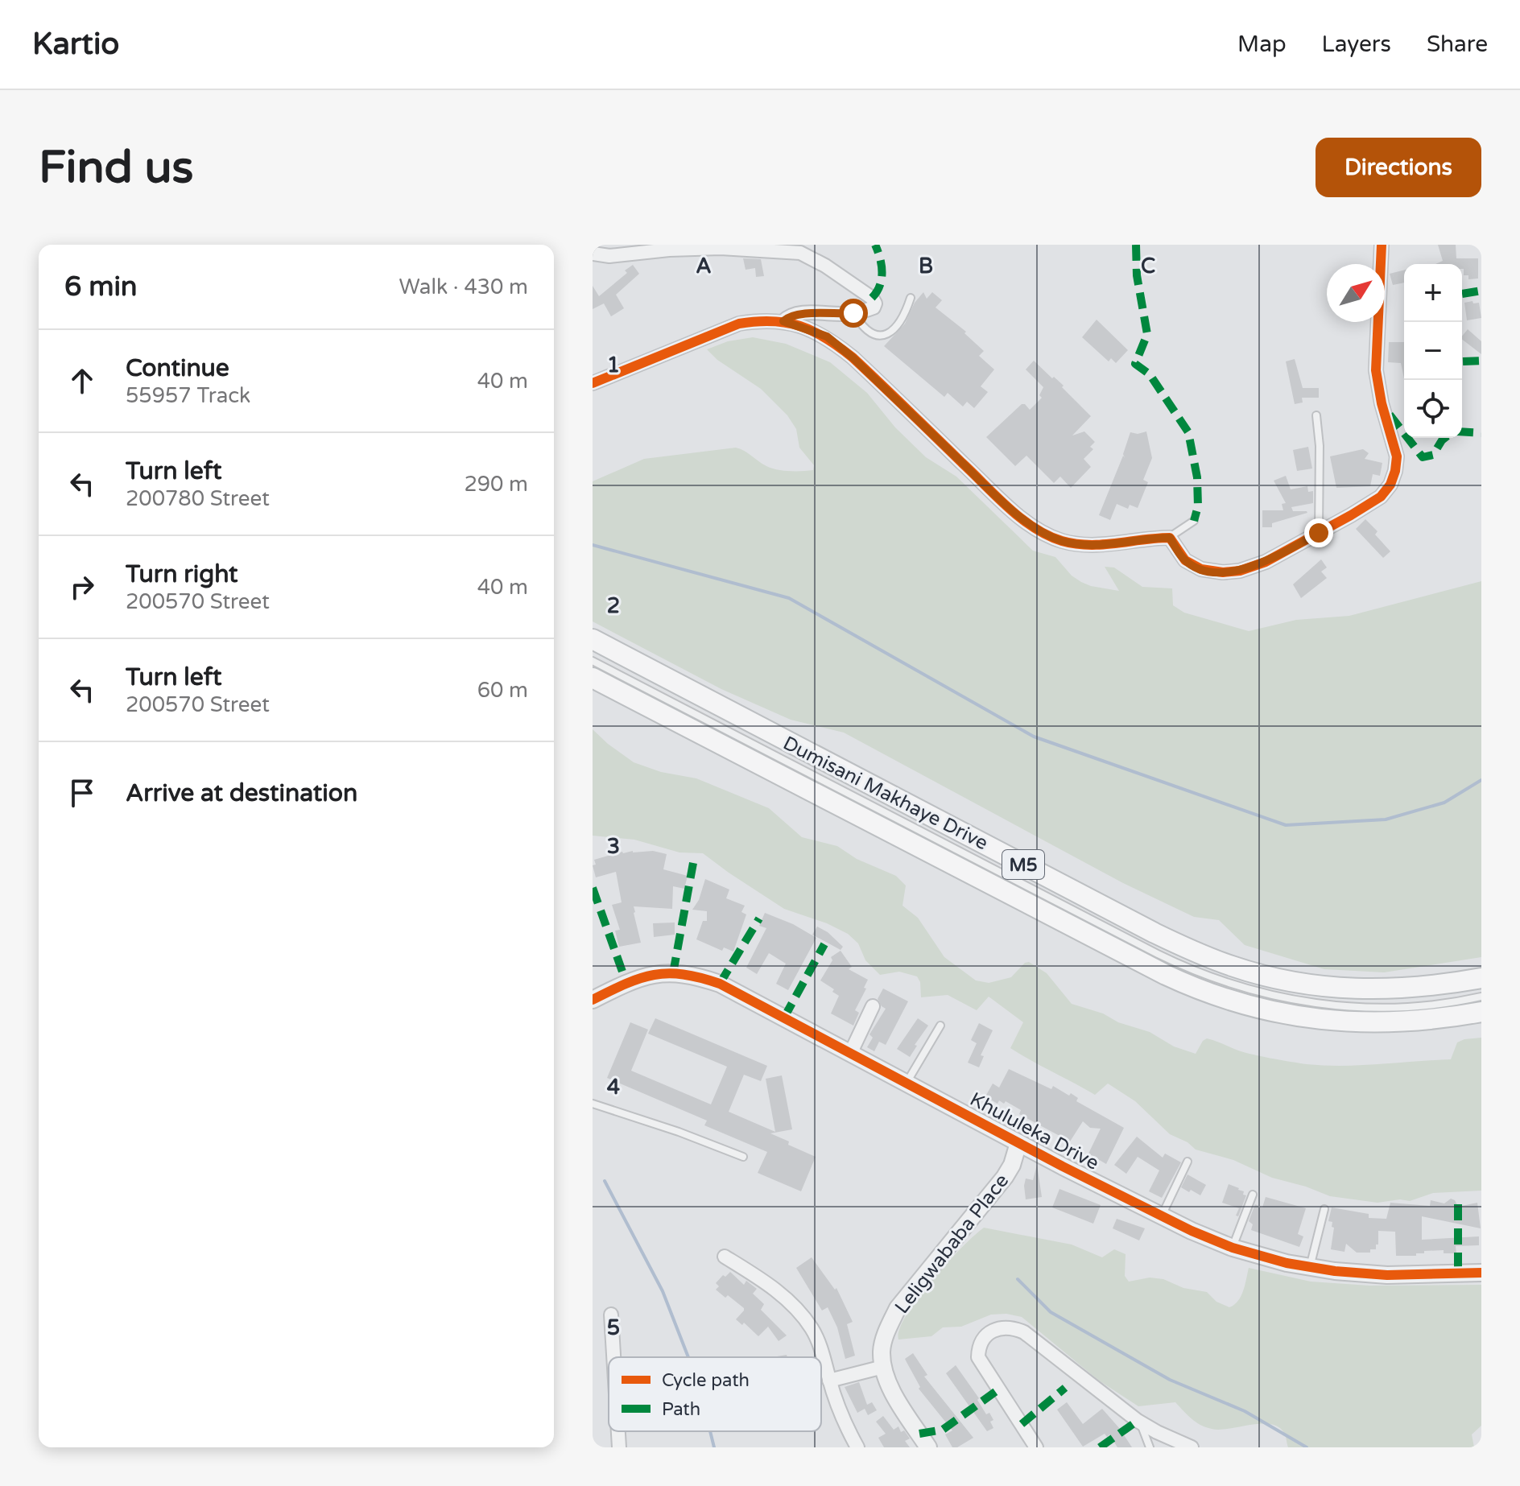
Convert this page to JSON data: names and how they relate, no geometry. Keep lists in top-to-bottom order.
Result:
{
  "streets": {
    "main road": ["Dumisani Makhaye Drive", "M5"],
    "street": ["Khululeka Drive", "Leligwababa Place"]
  },
  "crossings": [
    ["Khululeka Drive", "Leligwababa Place"]
  ],
  "legend": ["Cycle path", "Path"],
  "north": "top right",
  "page": {
    "header": "Kartio",
    "nav": ["Map", "Layers", "Share"],
    "buttons": "Directions",
    "title": "Find us",
    "heading": ["6 min", "Walk · 430 m"],
    "map_buttons": ["+", "−"],
    "list": [
      ["Continue", "55957 Track", "40 m"],
      ["Turn left", "200780 Street", "290 m"],
      ["Turn right", "200570 Street", "40 m"],
      ["Turn left", "200570 Street", "60 m"],
      "Arrive at destination"
    ]
  },
  "grid": {
    "columns": ["A", "B", "C"],
    "rows": [
      "1",
      "2",
      "3",
      "4",
      "5"
    ]
  }
}
